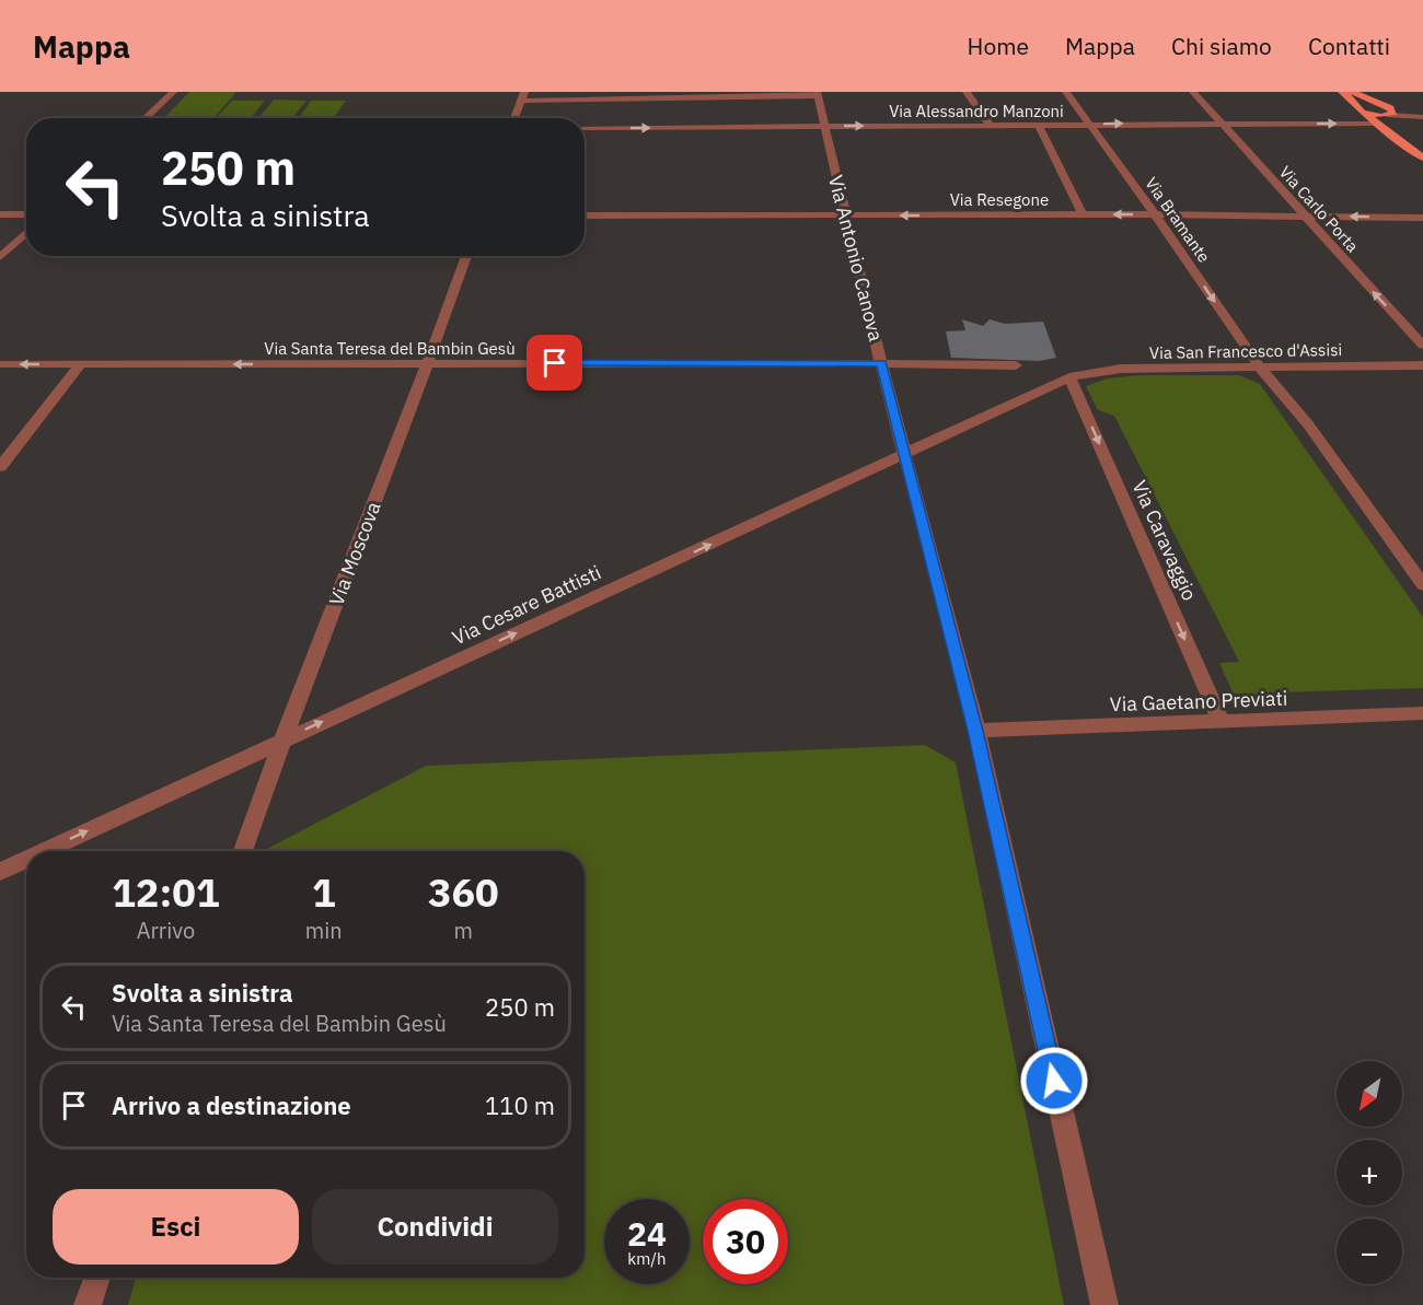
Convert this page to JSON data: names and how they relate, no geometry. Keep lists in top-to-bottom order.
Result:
{
  "streets": {
    "street": [
      "Via Alessandro Manzoni",
      "Via Resegone",
      "Via Carlo Porta",
      "Via Bramante",
      "Via Antonio Canova",
      "Via Santa Teresa del Bambin Gesù",
      "Via San Francesco d'Assisi",
      "Via Caravaggio",
      "Via Moscova",
      "Via Cesare Battisti",
      "Via Gaetano Previati"
    ]
  },
  "crossings": [
    ["Via Alessandro Manzoni", "Via Carlo Porta"],
    ["Via Alessandro Manzoni", "Via Bramante"],
    ["Via Alessandro Manzoni", "Via Antonio Canova"],
    ["Via Resegone", "Via Carlo Porta"],
    ["Via Resegone", "Via Bramante"],
    ["Via Resegone", "Via Antonio Canova"],
    ["Via Bramante", "Via San Francesco d'Assisi"],
    ["Via Antonio Canova", "Via Santa Teresa del Bambin Gesù"],
    ["Via Antonio Canova", "Via Cesare Battisti"],
    ["Via Antonio Canova", "Via Gaetano Previati"],
    ["Via Santa Teresa del Bambin Gesù", "Via Moscova"],
    ["Via San Francesco d'Assisi", "Via Caravaggio"],
    ["Via San Francesco d'Assisi", "Via Cesare Battisti"],
    ["Via Caravaggio", "Via Cesare Battisti"],
    ["Via Caravaggio", "Via Gaetano Previati"],
    ["Via Moscova", "Via Cesare Battisti"]
  ],
  "one_way": [
    "Via Resegone",
    "Via Carlo Porta",
    "Via Santa Teresa del Bambin Gesù",
    "Via Caravaggio",
    "Via Cesare Battisti"
  ],
  "north": "bottom left",
  "page": {
    "header": "Mappa",
    "nav": [
      "Home",
      "Mappa",
      "Chi siamo",
      "Contatti"
    ],
    "turn": ["250 m", "Svolta a sinistra"],
    "eta": [
      "12:01",
      "Arrivo",
      "1",
      "min",
      "360",
      "m"
    ],
    "list": [
      {
        "name": "Svolta a sinistra",
        "note": "Via Santa Teresa del Bambin Gesù",
        "value": "250 m"
      },
      {
        "name": "Arrivo a destinazione",
        "value": "110 m"
      }
    ],
    "map_buttons": ["+", "−"],
    "buttons": ["Esci", "Condividi"],
    "speed": "24 km/h",
    "limit": "30"
  }
}
